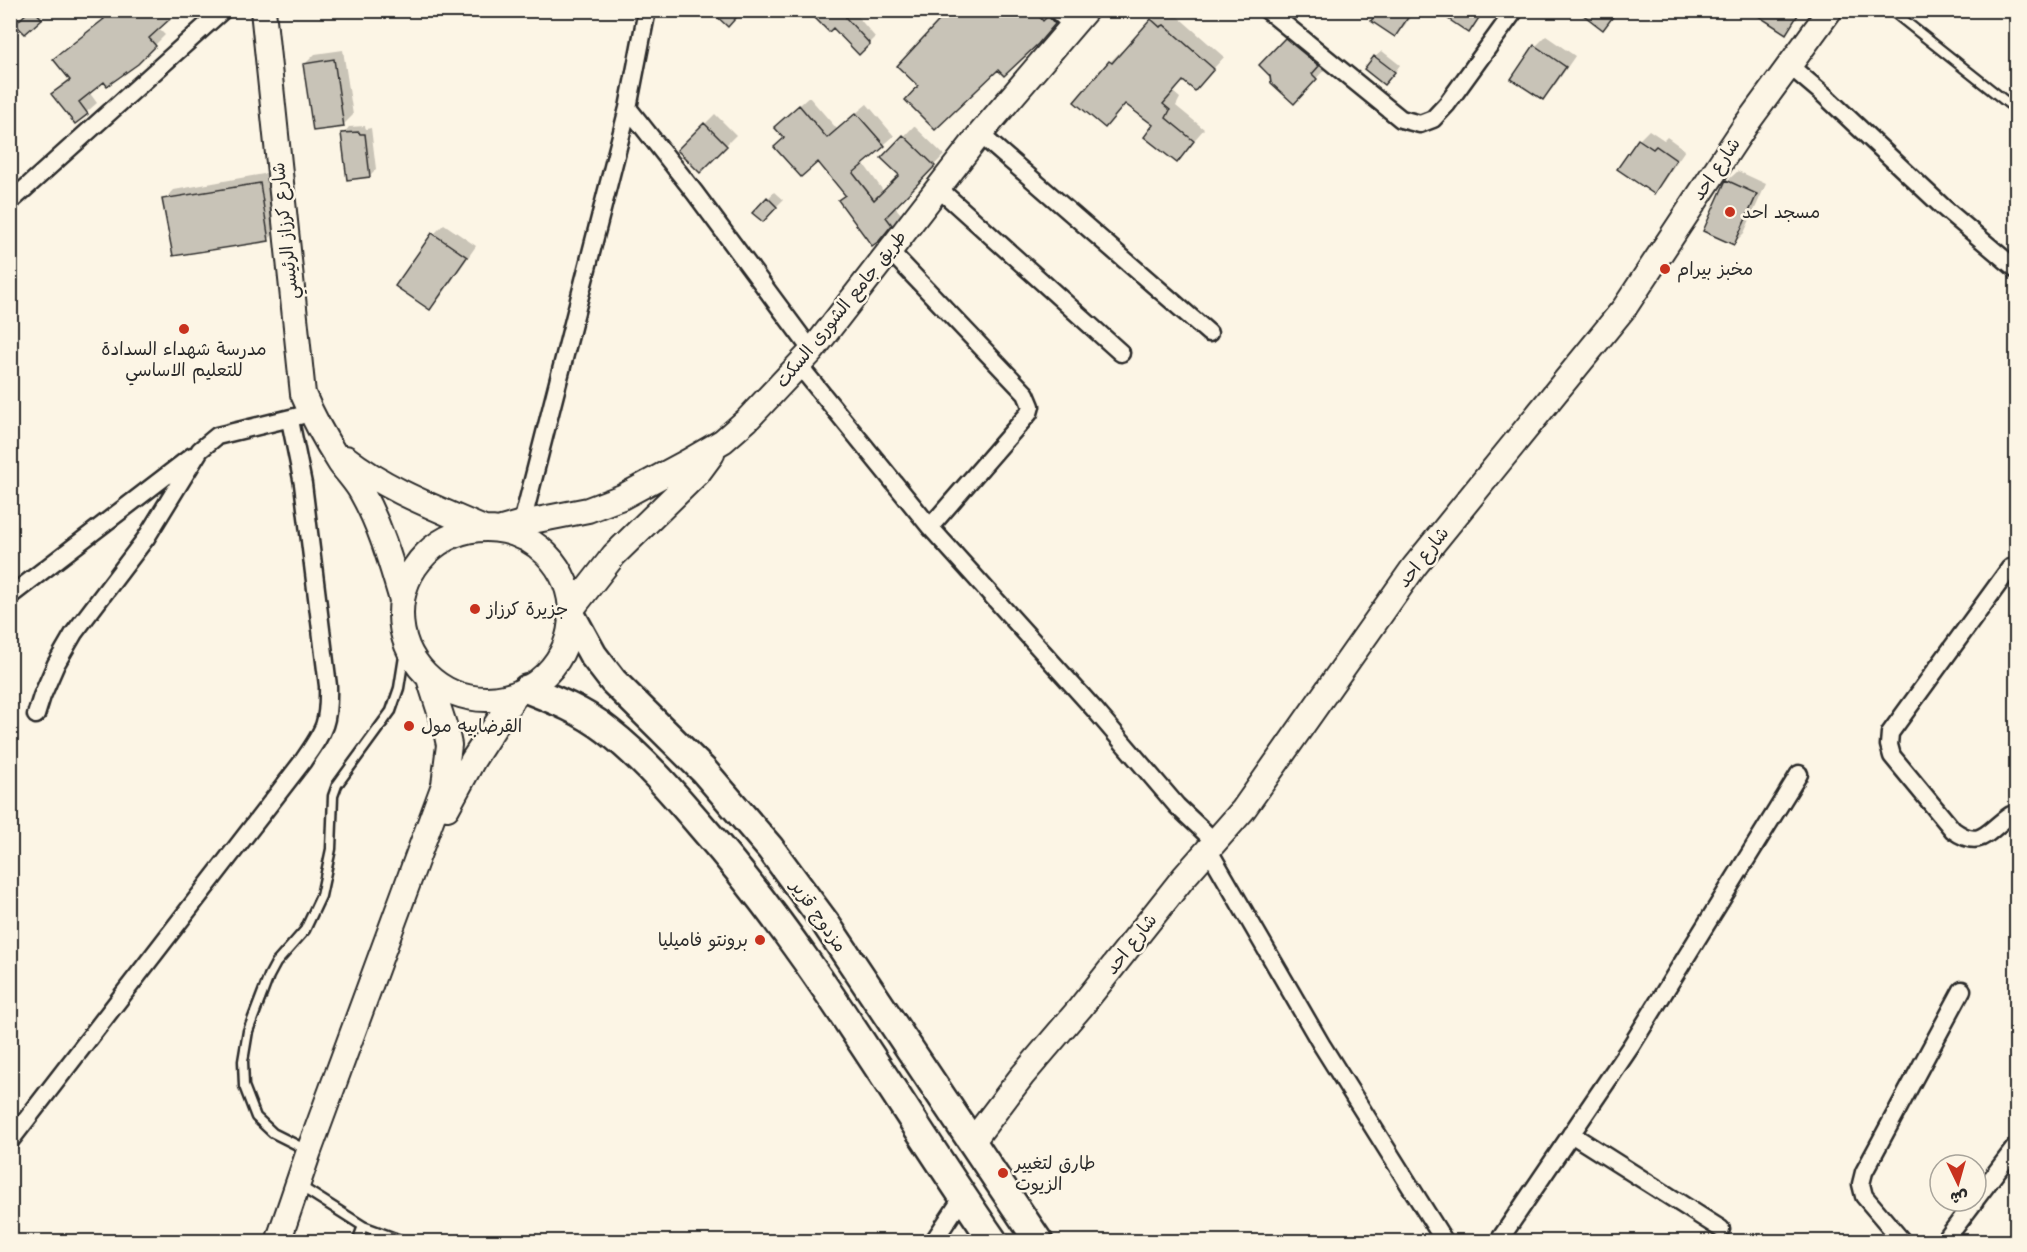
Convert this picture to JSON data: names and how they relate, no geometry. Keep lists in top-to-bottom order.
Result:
{
  "streets": {
    "main road": [
      "شارع احد",
      "شارع كرزاز الرئيسي",
      "طريق جامع الشورى السكت",
      "مزدوج قزير"
    ]
  },
  "crossings": [
    ["شارع احد", "مزدوج قزير"],
    ["شارع كرزاز الرئيسي", "طريق جامع الشورى السكت"],
    ["شارع كرزاز الرئيسي", "مزدوج قزير"],
    ["طريق جامع الشورى السكت", "مزدوج قزير"]
  ],
  "places": [
    "مسجد احد",
    "مخبز بيرام",
    "مدرسة شهداء السدادة للتعليم الاساسي",
    "جزيرة كرزاز",
    "القرضابيه مول",
    "برونتو فاميليا",
    "طارق لتغيير الزيوت"
  ],
  "north": "bottom"
}
